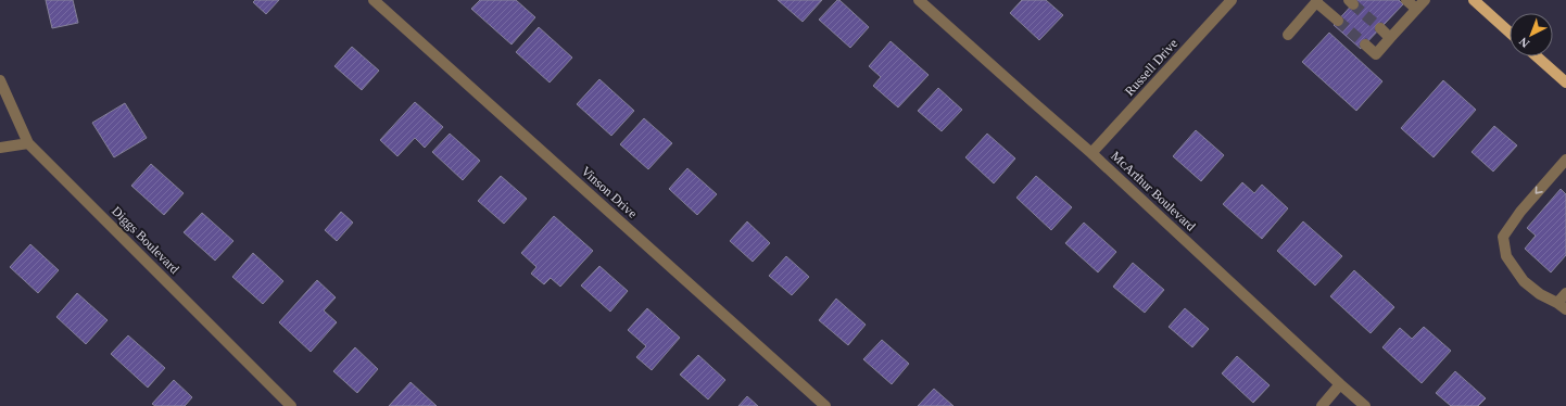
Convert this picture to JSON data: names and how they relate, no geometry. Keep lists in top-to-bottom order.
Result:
{
  "streets": {
    "street": [
      "Russell Drive",
      "McArthur Boulevard",
      "Vinson Drive",
      "Diggs Boulevard"
    ]
  },
  "crossings": [
    ["Russell Drive", "McArthur Boulevard"]
  ],
  "north": "bottom left"
}
